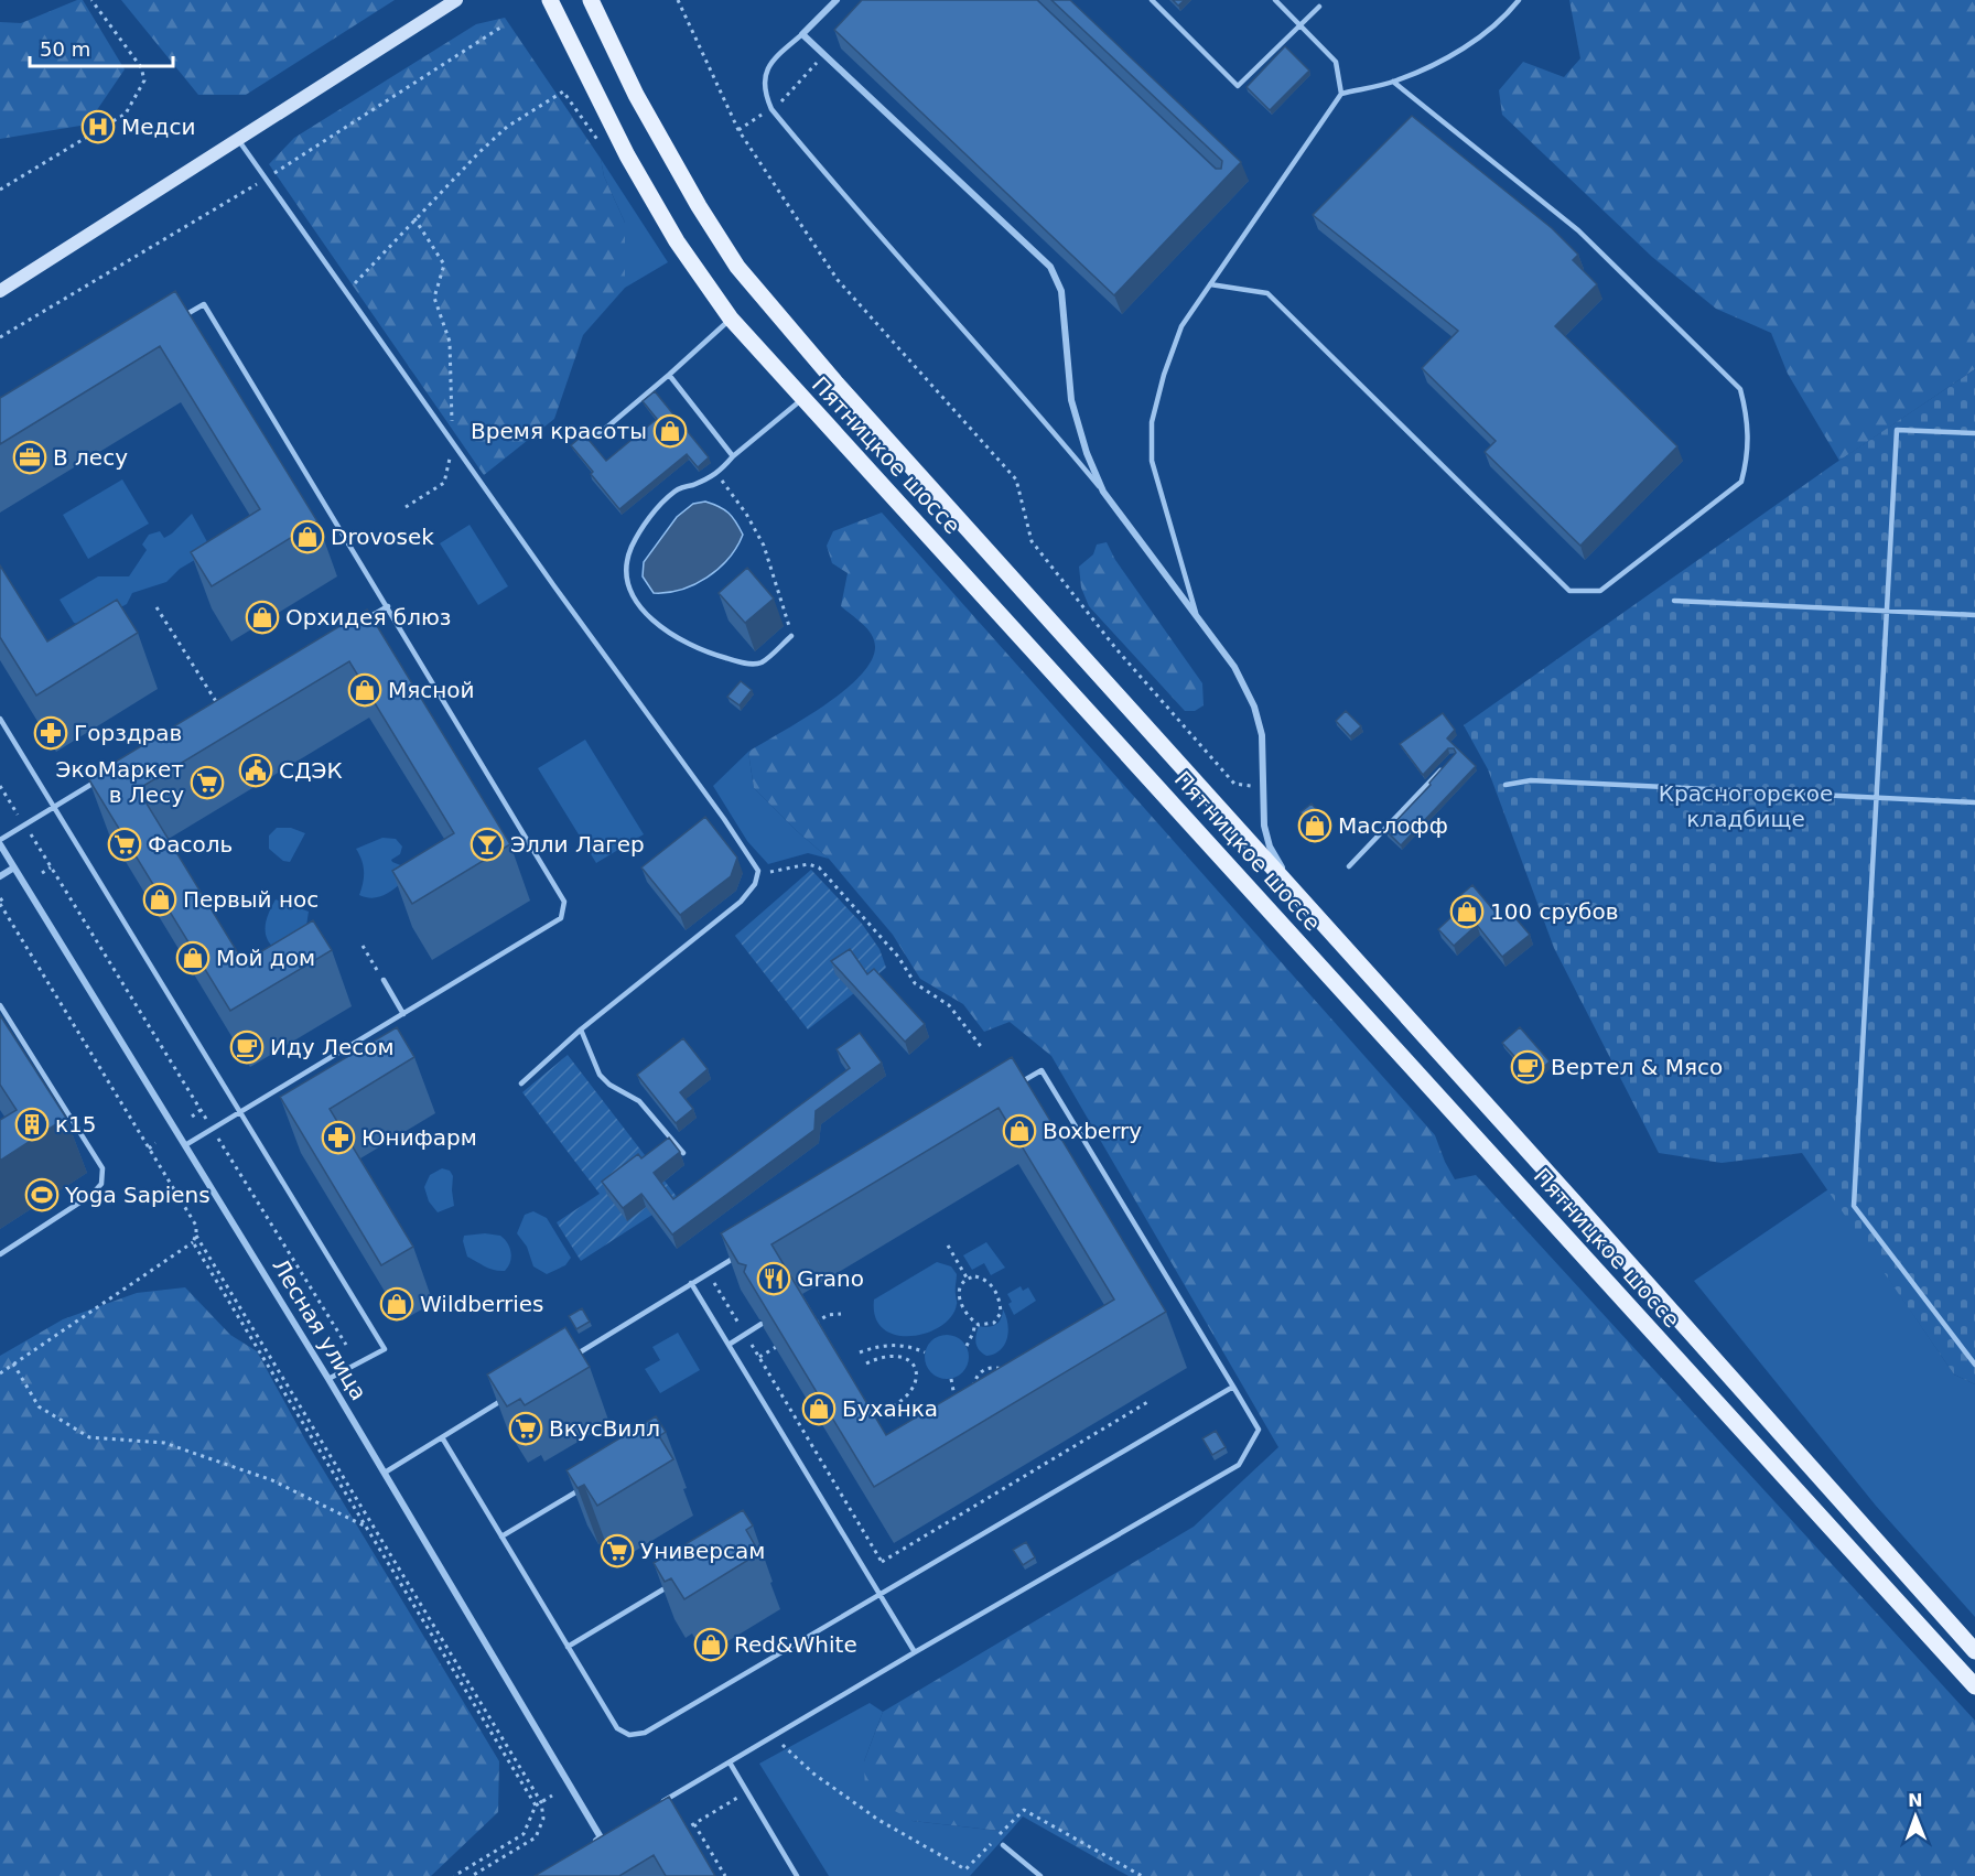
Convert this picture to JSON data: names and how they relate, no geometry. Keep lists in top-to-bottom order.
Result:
{
  "streets": {
    "main road": ["Пятницкое шоссе"],
    "street": ["Лесная улица"]
  },
  "parks": ["Красногорское кладбище"],
  "places": {
    "hospital": ["Медси"],
    "shop": [
      "Время красоты",
      "Drovosek",
      "Орхидея блюз",
      "Мясной",
      "Маслофф",
      "Первый нос",
      "100 срубов",
      "Мой дом",
      "Boxberry",
      "Wildberries",
      "Буханка",
      "Red&White"
    ],
    "office": ["В лесу"],
    "pharmacy": ["Горздрав", "Юнифарм"],
    "public building": ["СДЭК"],
    "supermarket": [
      "ЭкоМаркет в Лесу",
      "Фасоль",
      "ВкусВилл",
      "Универсам"
    ],
    "bar": ["Элли Лагер"],
    "cafe": ["Иду Лесом", "Вертел & Мясо"],
    "building": ["к15"],
    "sports": ["Yoga Sapiens"],
    "restaurant": ["Grano"]
  },
  "scale_bar": "50 m",
  "north": "top"
}
